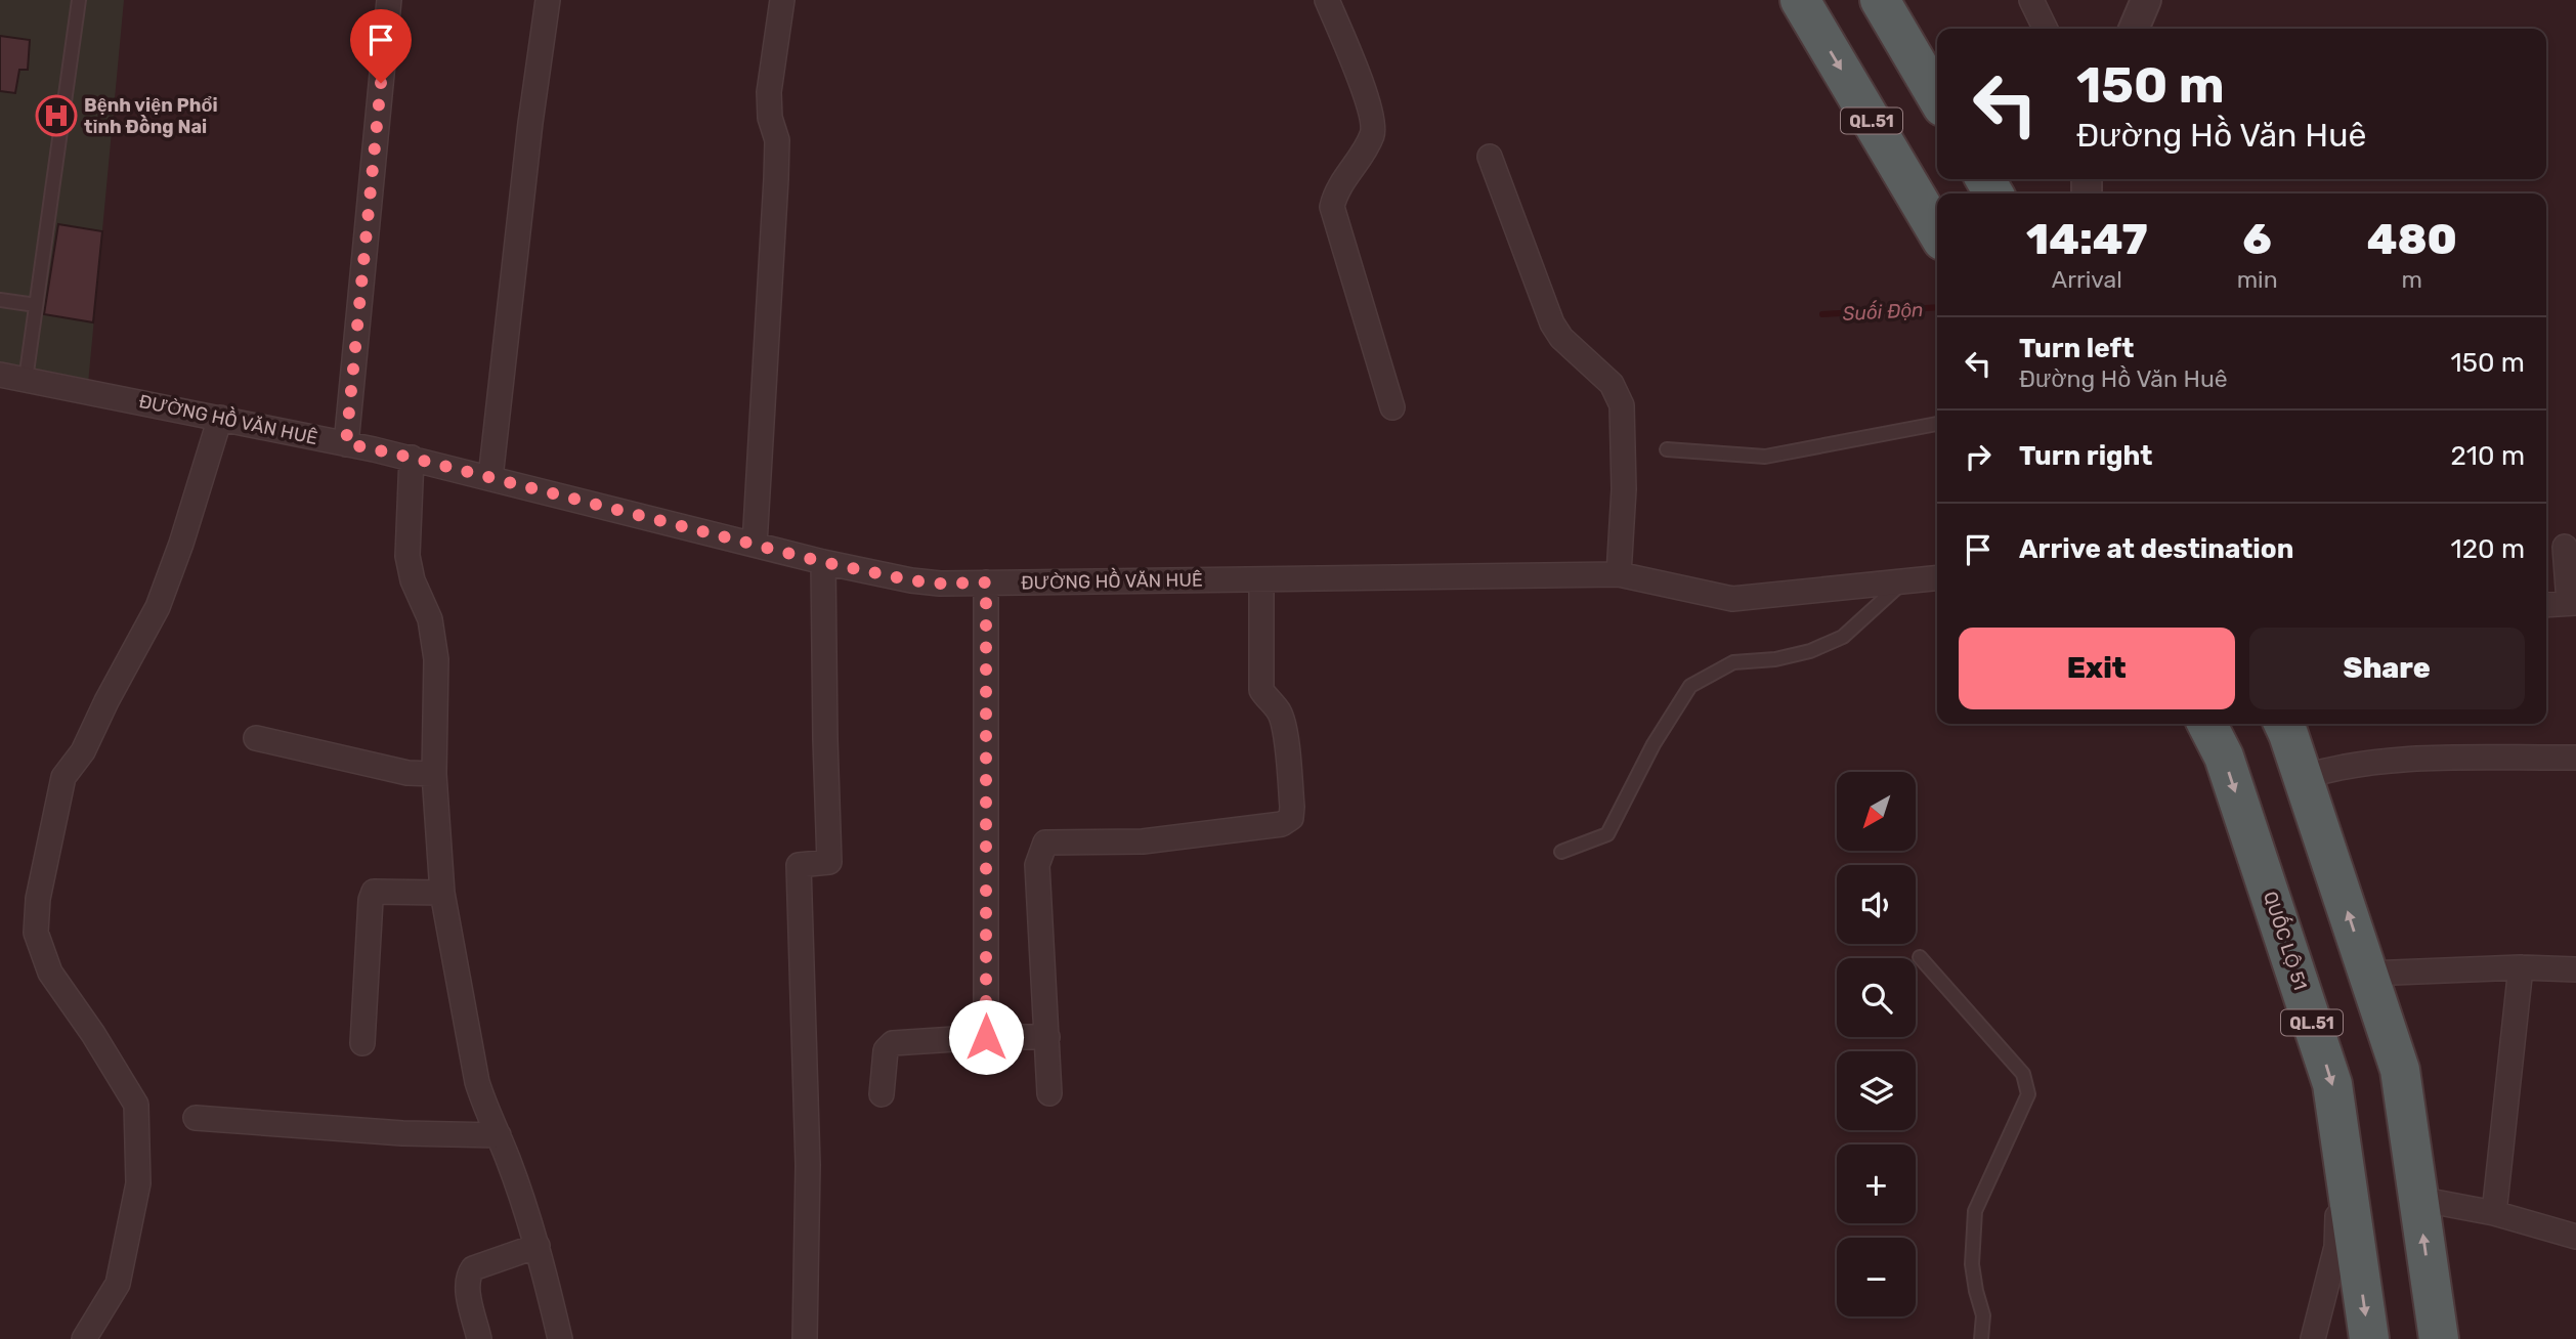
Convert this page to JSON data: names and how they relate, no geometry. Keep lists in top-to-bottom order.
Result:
{
  "streets": {
    "highway": ["QL.51", "QUỐC LỘ 51"],
    "street": ["ĐƯỜNG HỒ VĂN HUÊ"]
  },
  "water": ["Suối Độn"],
  "places": {
    "hospital": ["Bệnh viện Phổi tỉnh Đồng Nai"]
  },
  "north": "bottom left",
  "page": {
    "turn": ["150 m", "Đường Hồ Văn Huê"],
    "eta": [
      "14:47",
      "Arrival",
      "6",
      "min",
      "480",
      "m"
    ],
    "list": [
      {
        "name": "Turn left",
        "note": "Đường Hồ Văn Huê",
        "value": "150 m"
      },
      {
        "name": "Turn right",
        "value": "210 m"
      },
      {
        "name": "Arrive at destination",
        "value": "120 m"
      }
    ],
    "buttons": ["Exit", "Share"],
    "map_buttons": ["+", "−"]
  }
}
